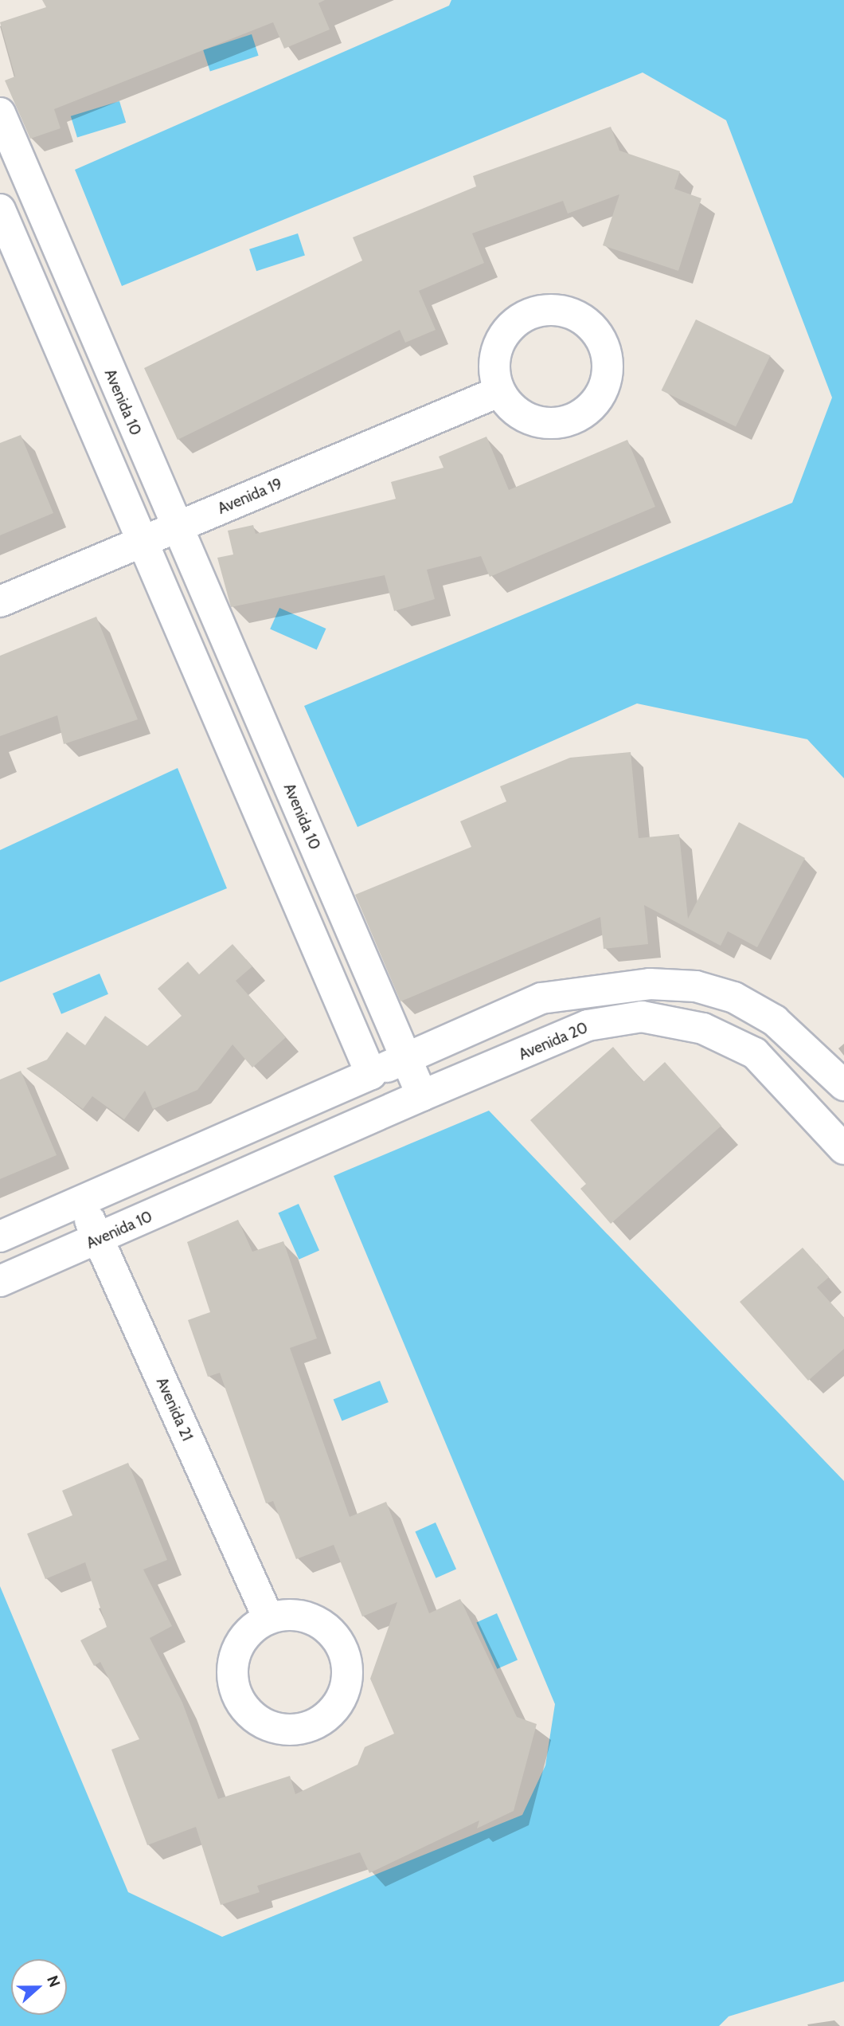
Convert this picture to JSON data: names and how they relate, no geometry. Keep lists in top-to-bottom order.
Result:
{
  "streets": {
    "street": [
      "Avenida 10",
      "Avenida 19",
      "Avenida 20",
      "Avenida 21"
    ]
  },
  "crossings": [
    ["Avenida 10", "Avenida 19"],
    ["Avenida 10", "Avenida 20"],
    ["Avenida 10", "Avenida 21"]
  ],
  "north": "right"
}
